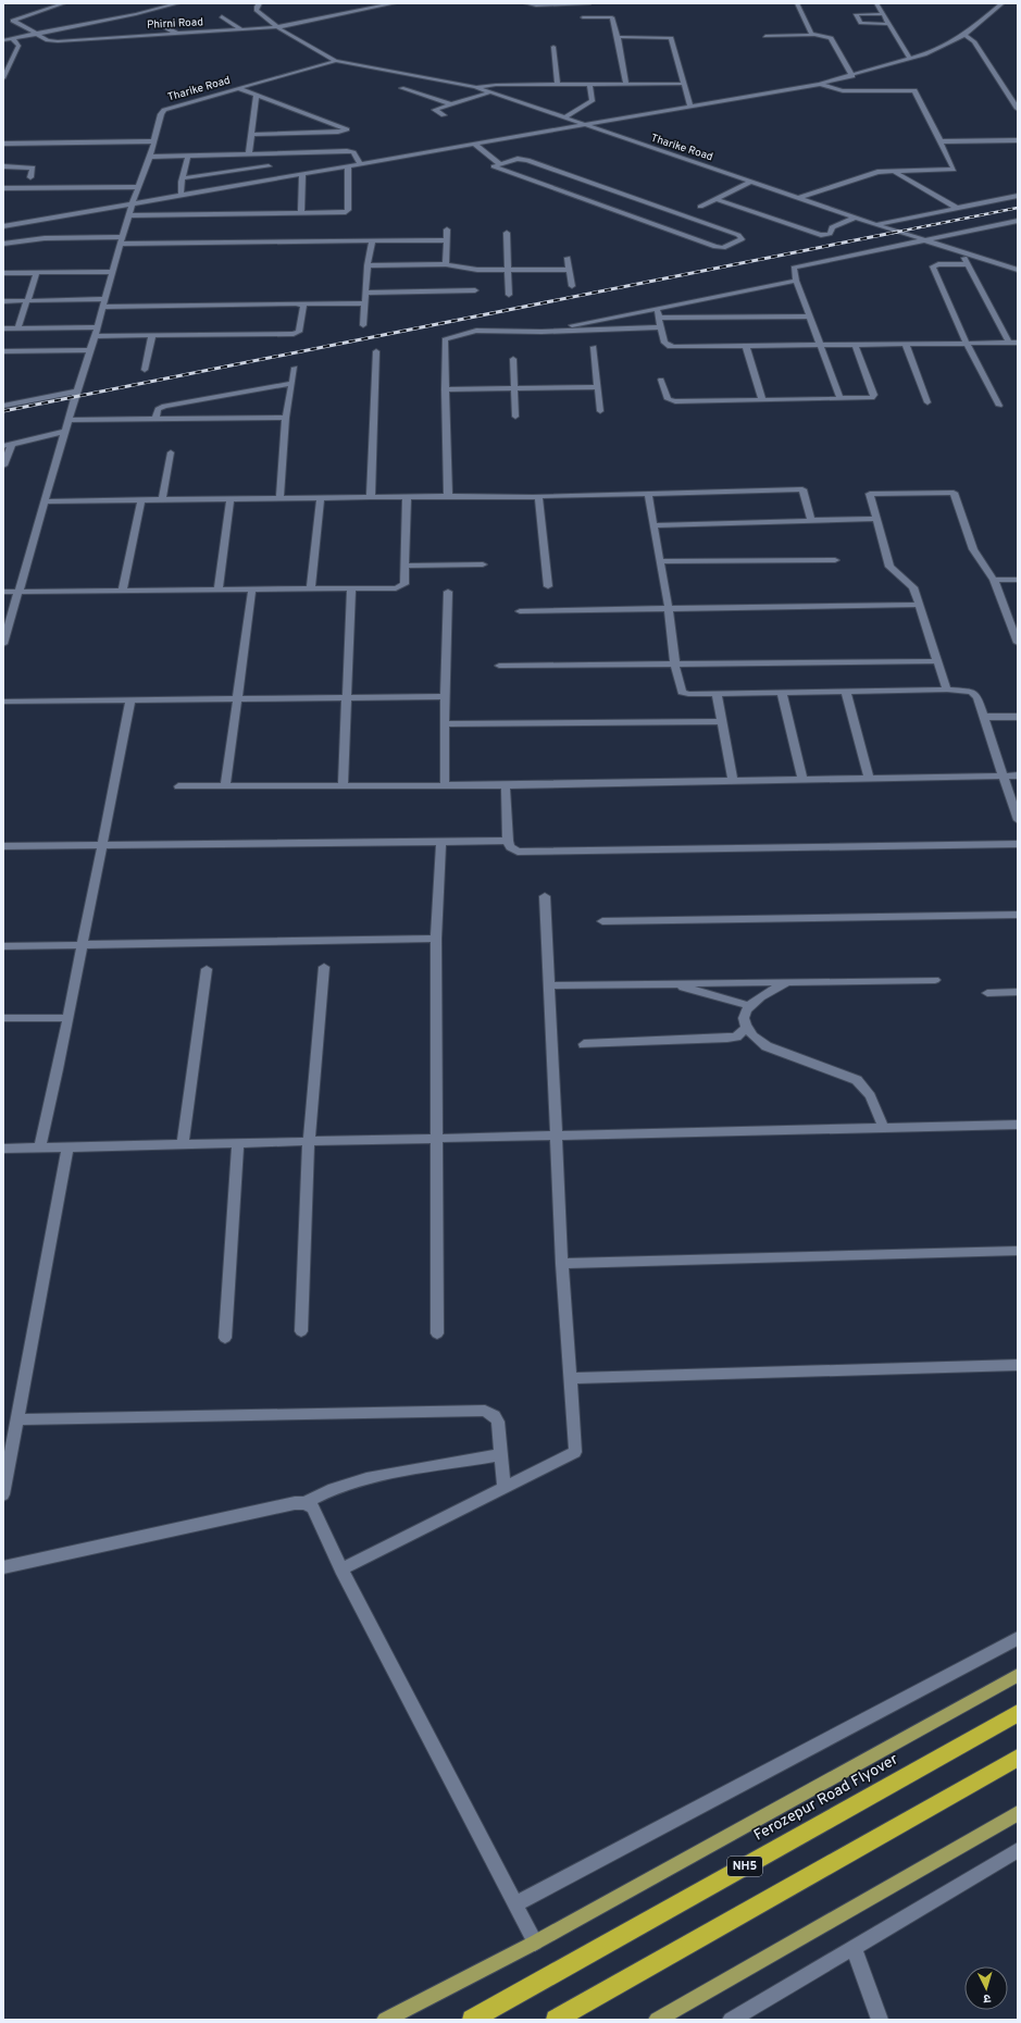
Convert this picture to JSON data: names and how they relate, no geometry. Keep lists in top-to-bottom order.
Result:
{
  "streets": {
    "highway": ["Ferozepur Road Flyover", "NH5"],
    "street": ["Phirni Road", "Tharike Road"]
  },
  "crossings": [
    ["Phirni Road", "Tharike Road"]
  ],
  "north": "bottom"
}
